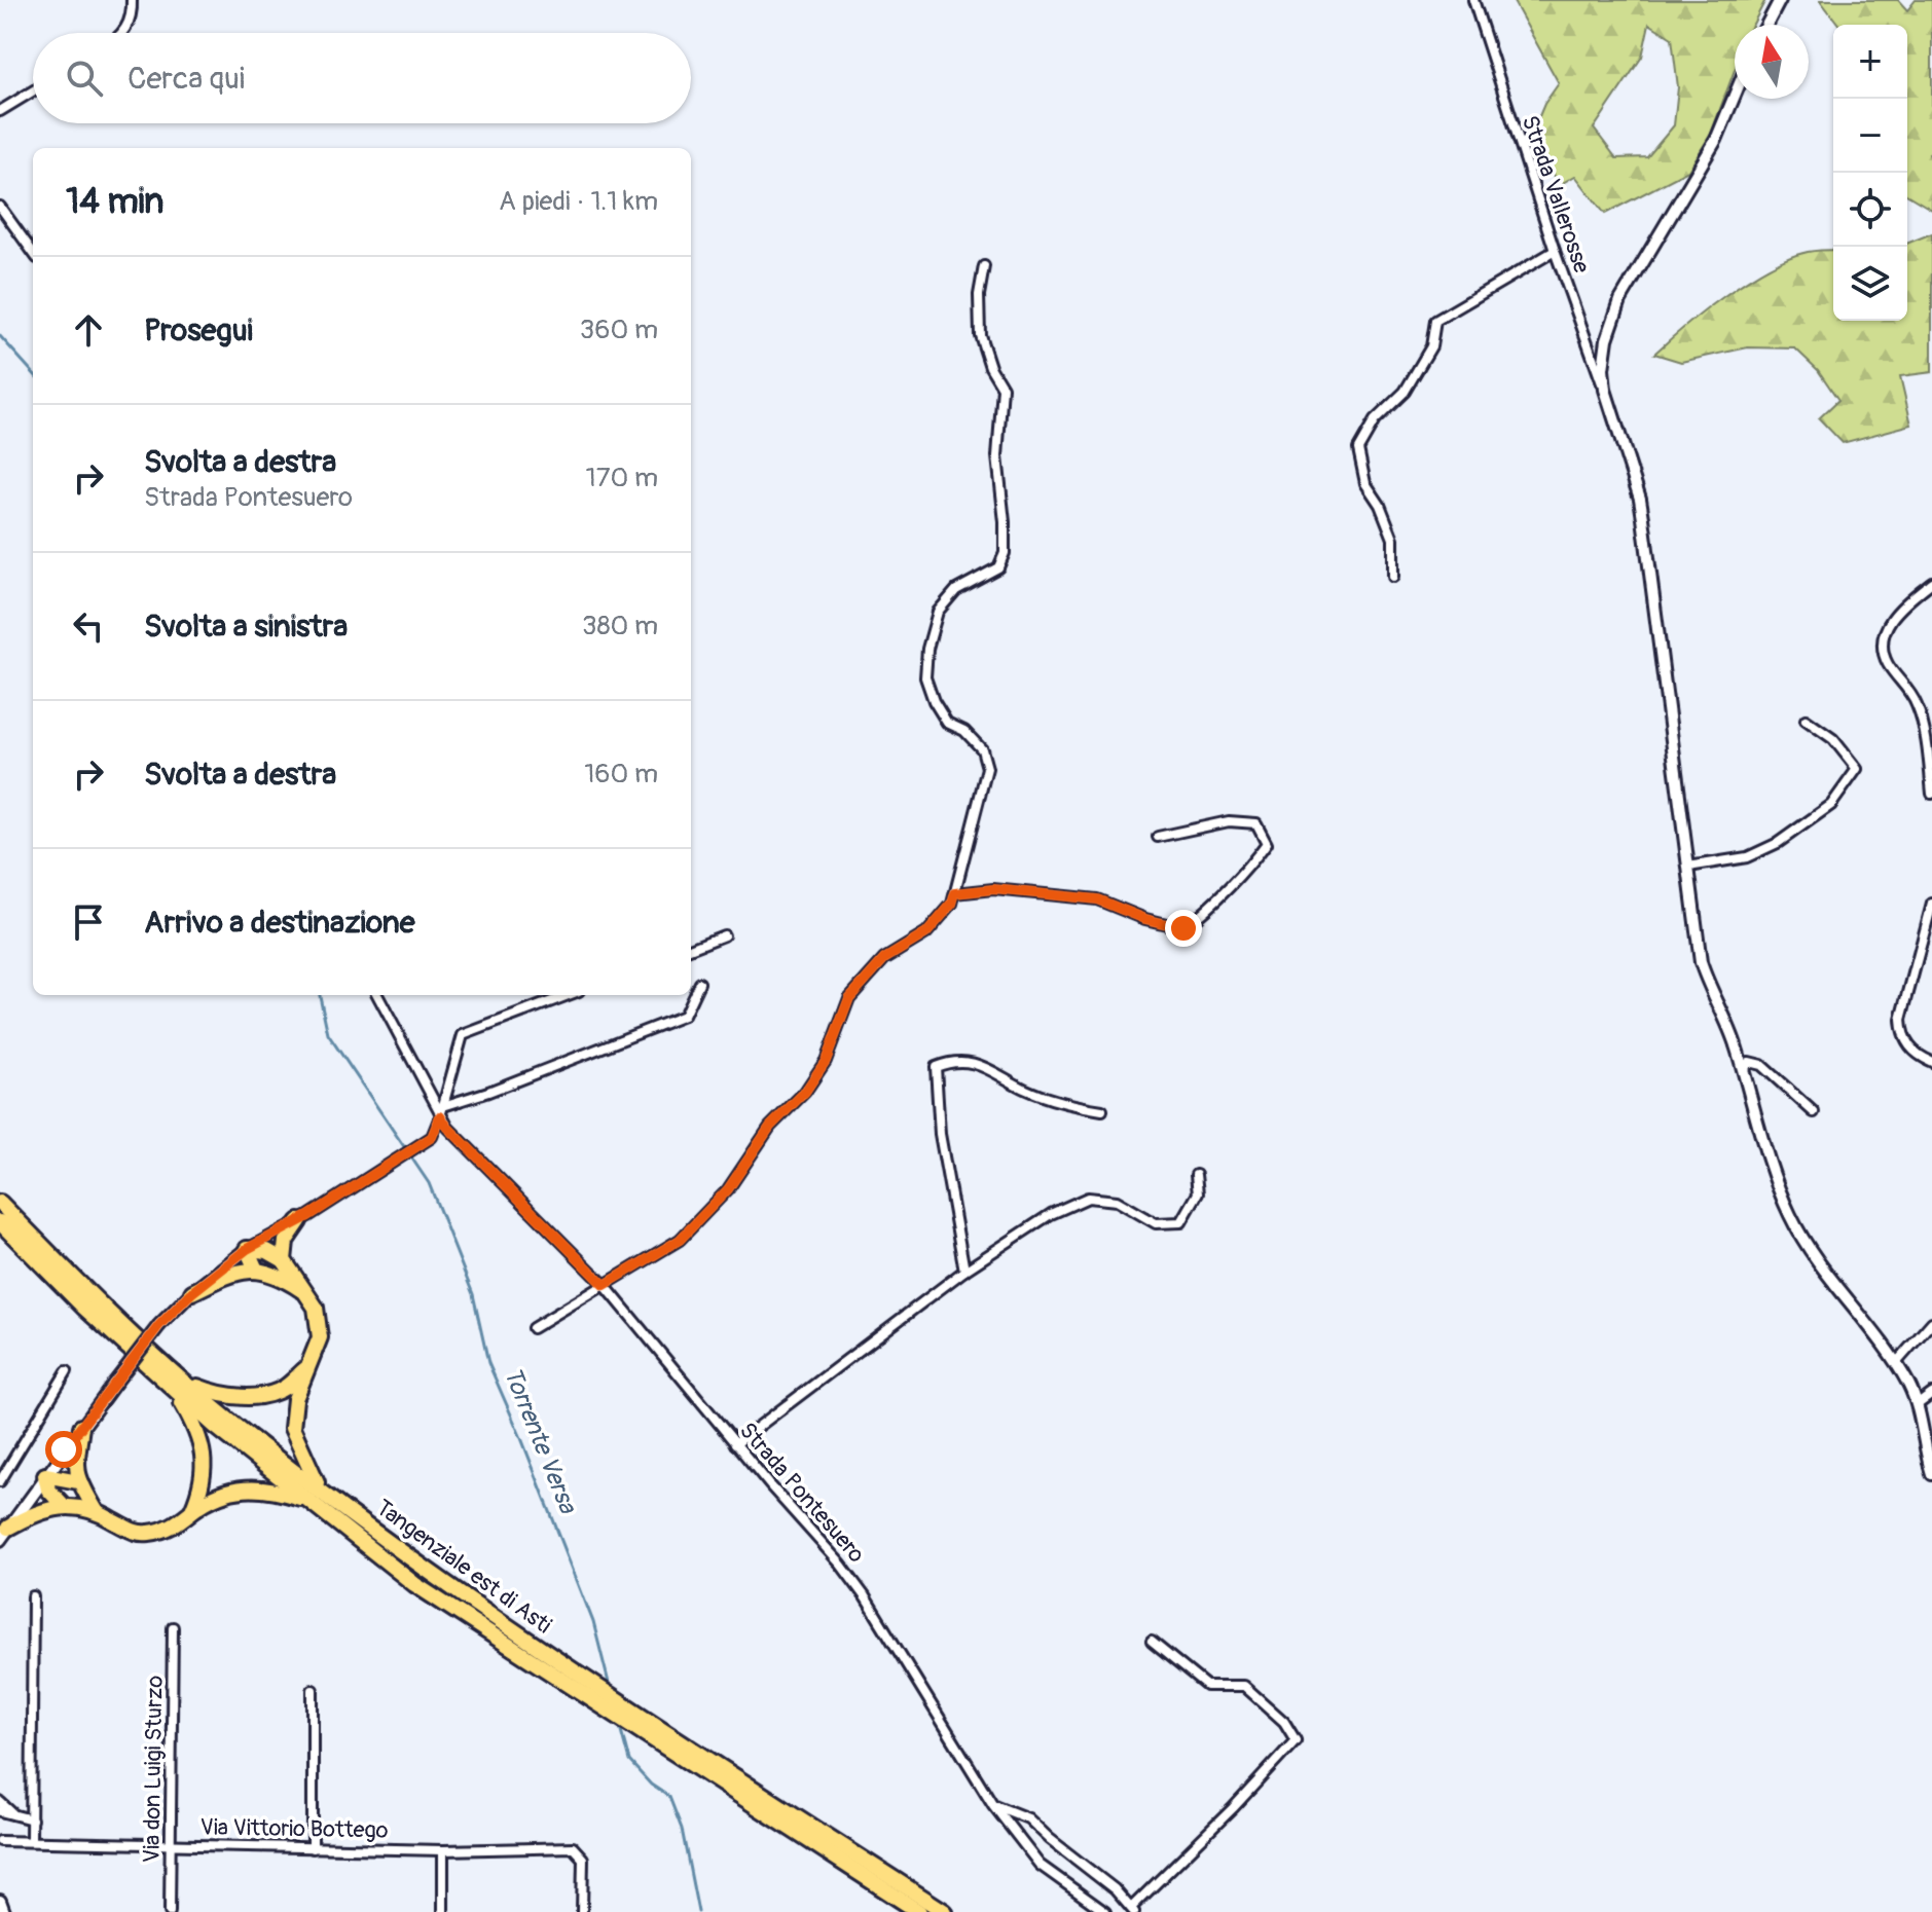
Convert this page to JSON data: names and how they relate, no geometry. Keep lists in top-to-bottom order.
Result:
{
  "streets": {
    "highway": ["Tangenziale est di Asti"],
    "street": [
      "Strada Vallerosse",
      "Strada Pontesuero",
      "Via don Luigi Sturzo",
      "Via Vittorio Bottego"
    ]
  },
  "crossings": [
    ["Via don Luigi Sturzo", "Via Vittorio Bottego"]
  ],
  "water": ["Torrente Versa"],
  "north": "top",
  "page": {
    "map_buttons": ["+", "−"],
    "search": "Cerca qui",
    "heading": ["14 min", "A piedi · 1.1 km"],
    "list": [
      ["Prosegui", "360 m"],
      ["Svolta a destra", "Strada Pontesuero", "170 m"],
      ["Svolta a sinistra", "380 m"],
      ["Svolta a destra", "160 m"],
      "Arrivo a destinazione"
    ]
  }
}
